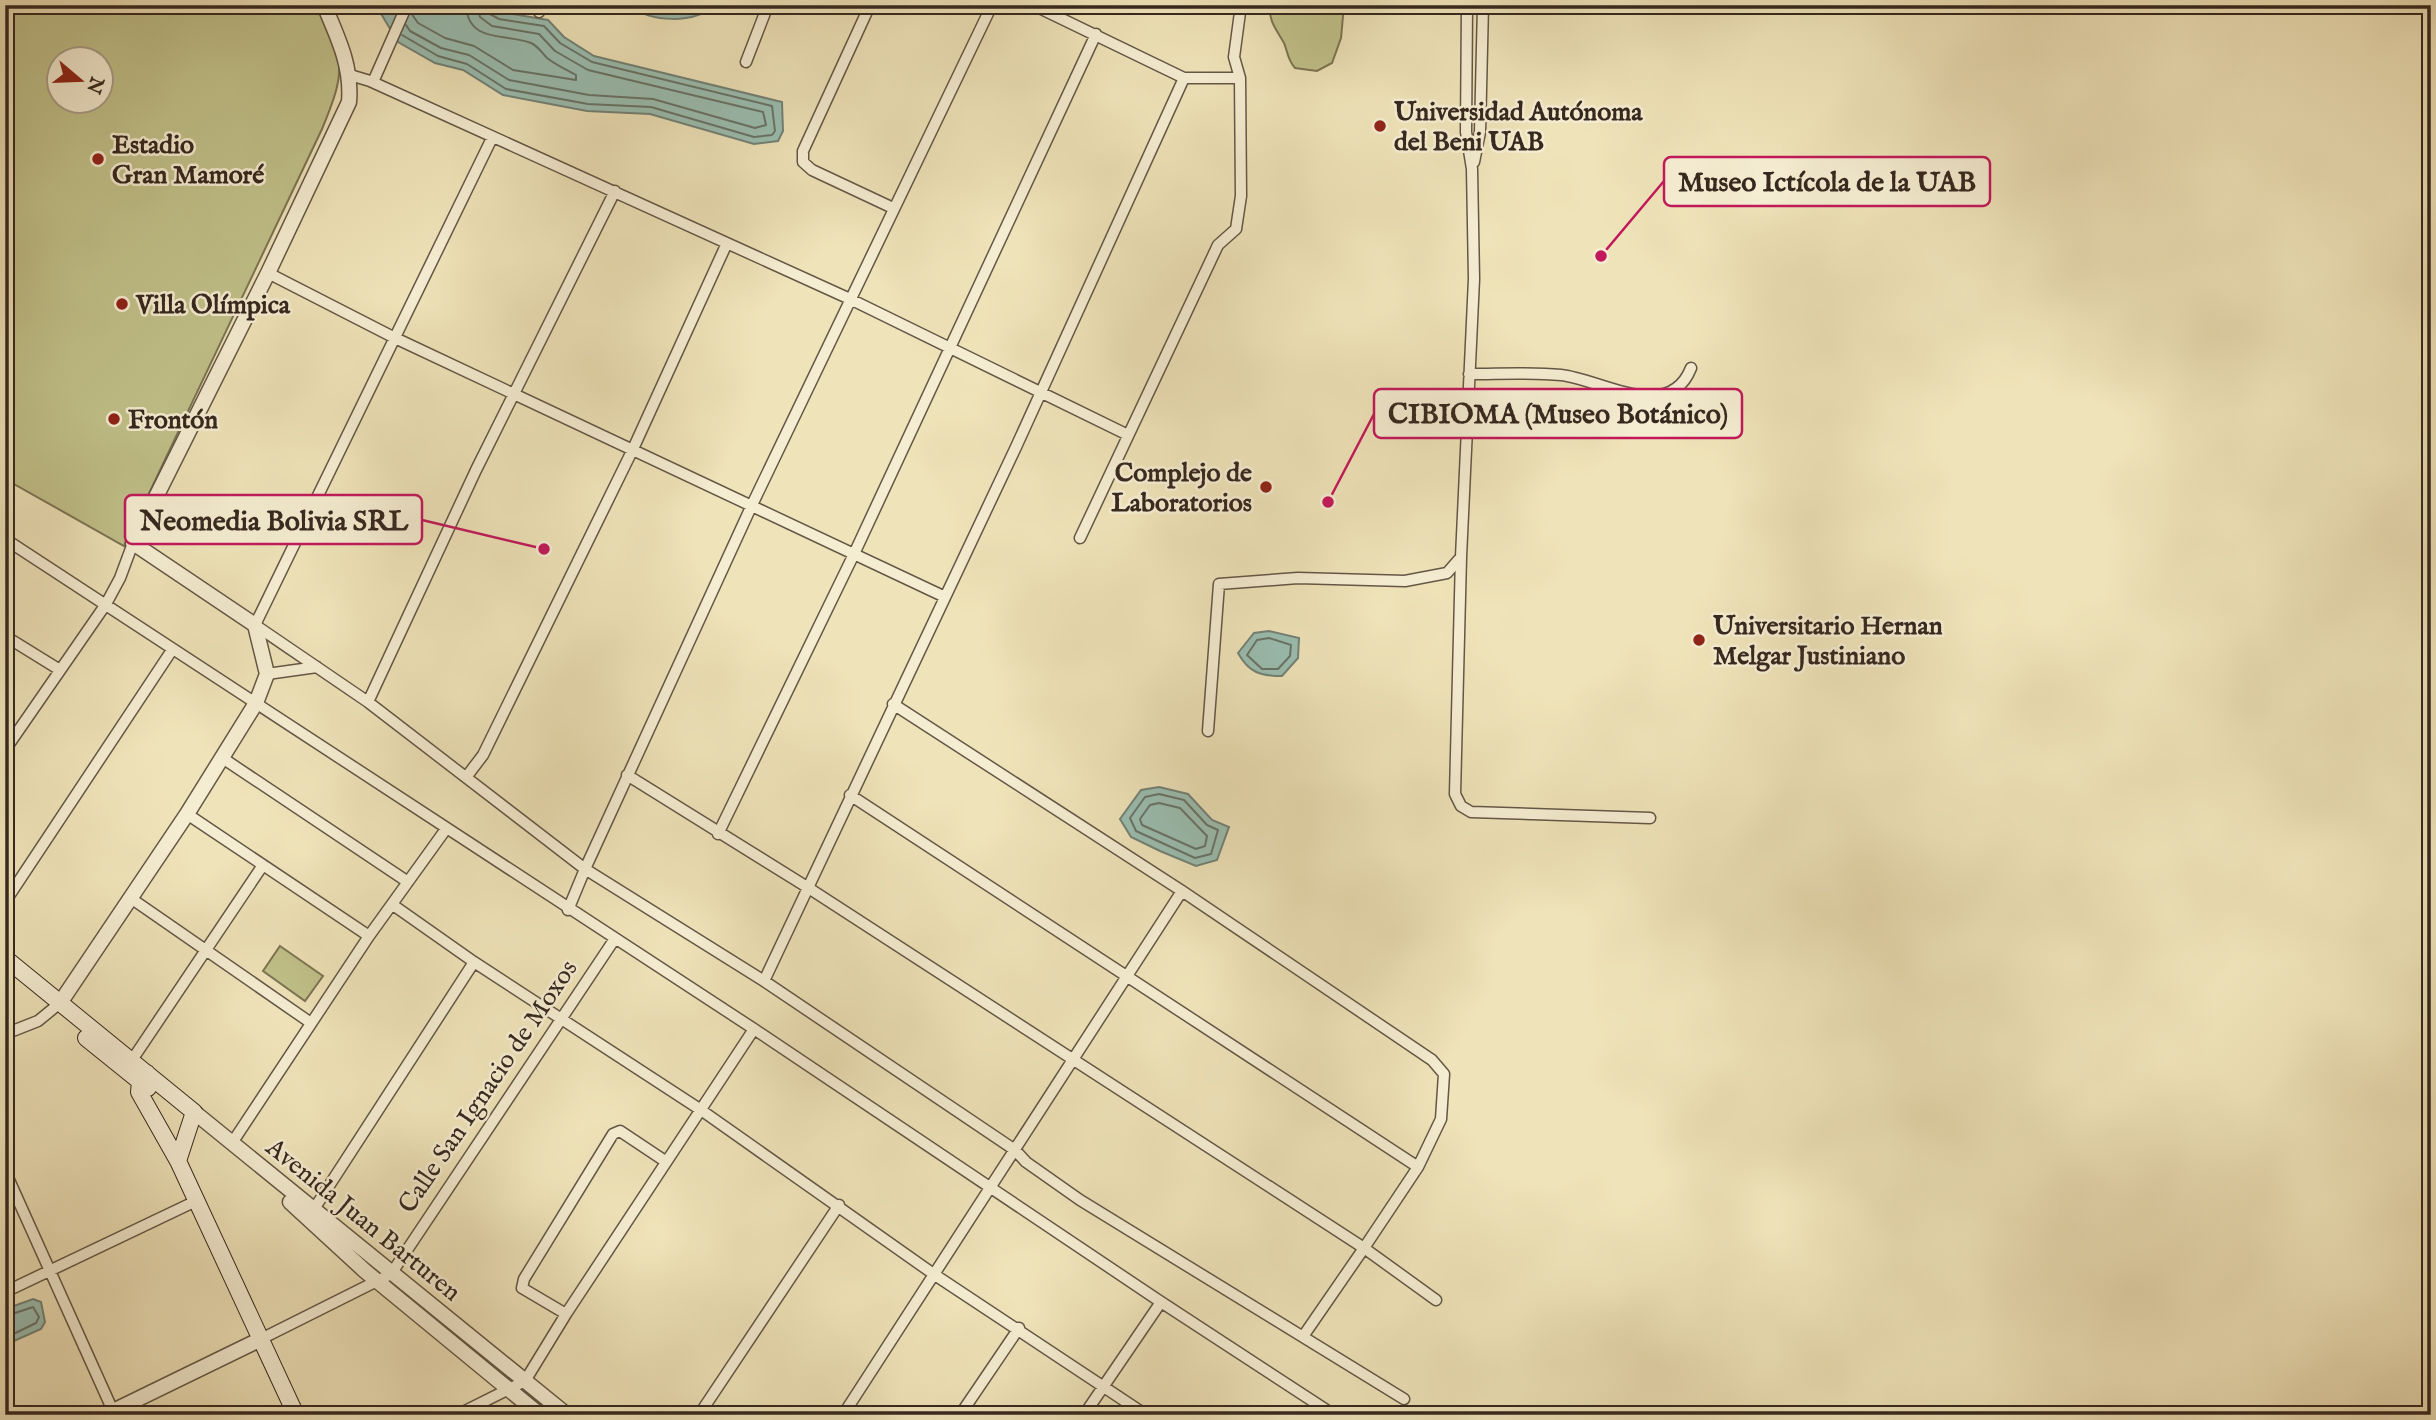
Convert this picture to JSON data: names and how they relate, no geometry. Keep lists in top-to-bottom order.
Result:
{
  "streets": {
    "main road": ["Avenida Juan Barturen"],
    "street": ["Calle San Ignacio de Moxos"]
  },
  "crossings": [
    ["Calle San Ignacio de Moxos", "Avenida Juan Barturen"]
  ],
  "places": [
    "Universidad Autónoma del Beni UAB",
    "Estadio Gran Mamoré",
    "Museo Ictícola de la UAB",
    "Villa Olímpica",
    "Frontón",
    "Complejo de Laboratorios",
    "CIBIOMA (Museo Botánico)",
    "Neomedia Bolivia SRL",
    "Universitario Hernan Melgar Justiniano"
  ],
  "north": "right"
}
